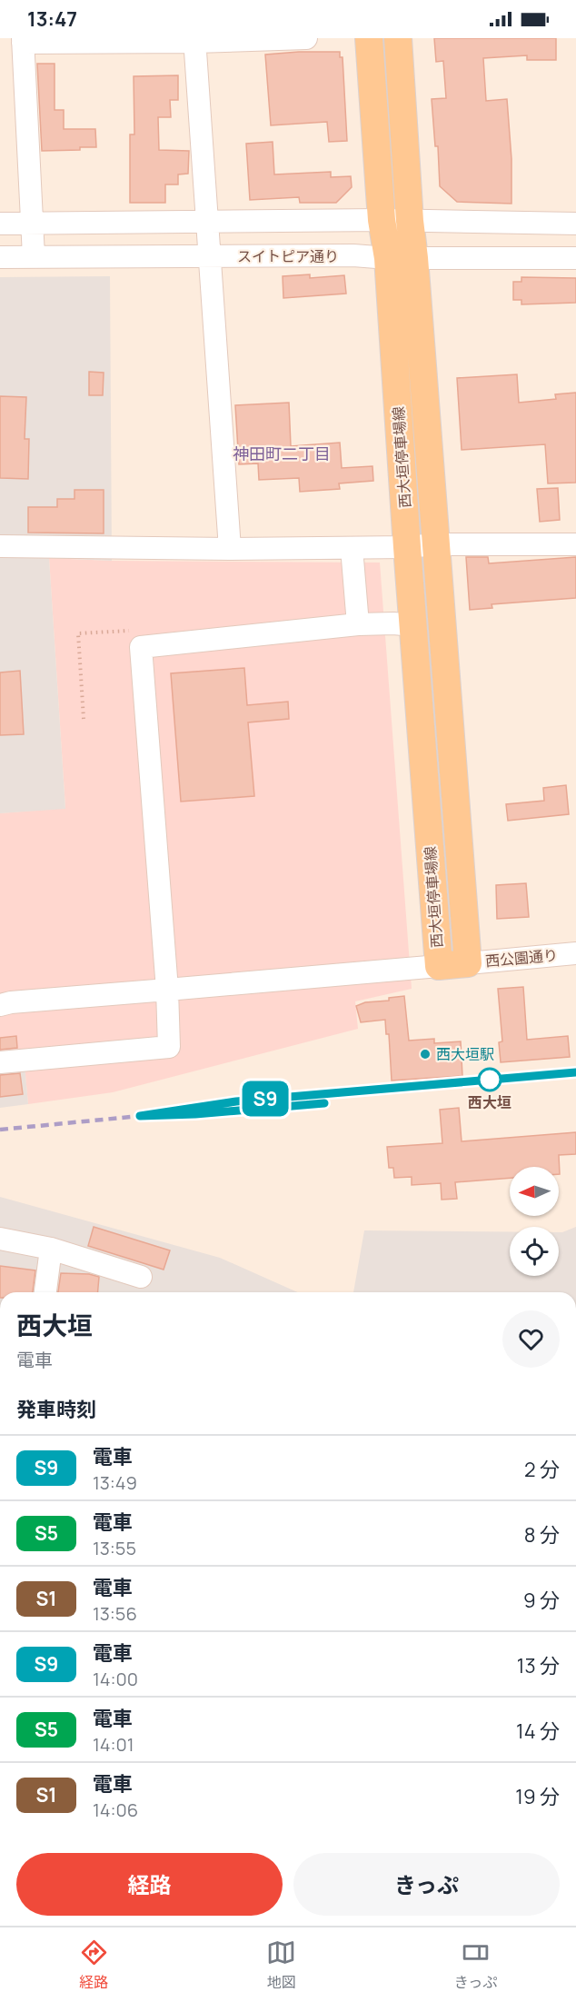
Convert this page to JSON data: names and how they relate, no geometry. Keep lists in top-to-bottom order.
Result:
{
  "streets": {
    "main road": ["西大垣停車場線"],
    "street": ["スイトピア通り", "西公園通り"]
  },
  "crossings": [
    ["スイトピア通り", "西大垣停車場線"],
    ["西大垣停車場線", "西公園通り"]
  ],
  "districts": ["神田町二丁目"],
  "places": ["西大垣駅", "西大垣"],
  "north": "left",
  "page": {
    "status": "13:47",
    "on_map": "S9",
    "heading": [
      ["西大垣", "電車"],
      "発車時刻"
    ],
    "list": [
      {
        "mark": "S9",
        "name": "電車",
        "note": "13:49",
        "value": "2 分"
      },
      {
        "mark": "S5",
        "name": "電車",
        "note": "13:55",
        "value": "8 分"
      },
      {
        "mark": "S1",
        "name": "電車",
        "note": "13:56",
        "value": "9 分"
      },
      {
        "mark": "S9",
        "name": "電車",
        "note": "14:00",
        "value": "13 分"
      },
      {
        "mark": "S5",
        "name": "電車",
        "note": "14:01",
        "value": "14 分"
      },
      {
        "mark": "S1",
        "name": "電車",
        "note": "14:06",
        "value": "19 分"
      }
    ],
    "buttons": ["経路", "きっぷ"],
    "tabs": ["経路", "地図", "きっぷ"]
  }
}
